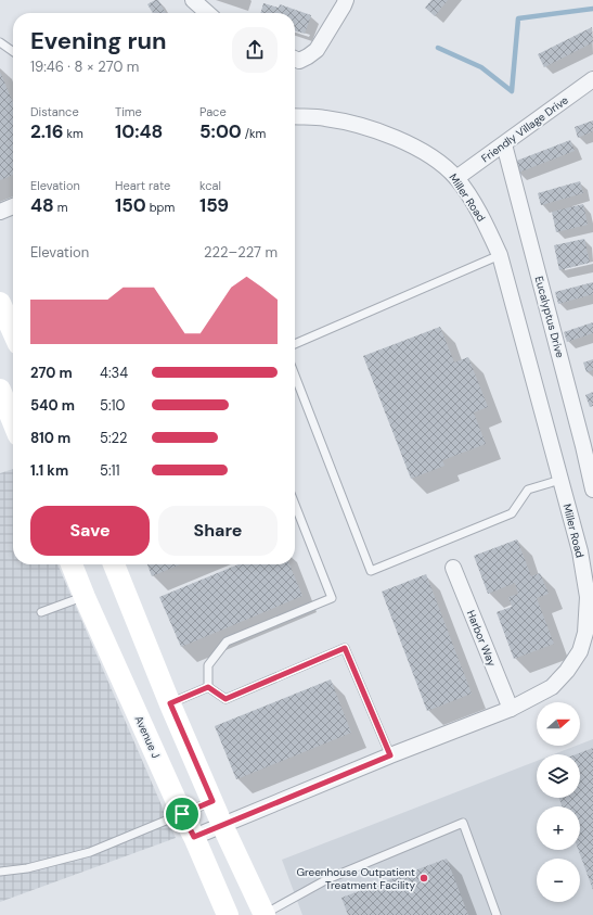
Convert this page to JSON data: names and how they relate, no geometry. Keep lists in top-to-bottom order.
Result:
{
  "streets": {
    "street": [
      "Friendly Village Drive",
      "Miller Road",
      "Eucalyptus Drive",
      "Harbor Way",
      "Avenue J"
    ]
  },
  "crossings": [
    ["Friendly Village Drive", "Miller Road"],
    ["Friendly Village Drive", "Eucalyptus Drive"],
    ["Miller Road", "Harbor Way"],
    ["Miller Road", "Avenue J"]
  ],
  "places": ["Greenhouse Outpatient Treatment Facility"],
  "north": "right",
  "page": {
    "heading": ["Evening run", "19:46 · 8 × 270 m"],
    "stats": [
      ["Distance", "2.16 km"],
      ["Time", "10:48"],
      ["Pace", "5:00 /km"],
      ["Elevation", "48 m"],
      ["Heart rate", "150 bpm"],
      ["kcal", "159"]
    ],
    "chart": ["Elevation", "222–227 m"],
    "list": [
      {
        "name": "270 m",
        "note": "4:34"
      },
      {
        "name": "540 m",
        "note": "5:10"
      },
      {
        "name": "810 m",
        "note": "5:22"
      },
      {
        "name": "1.1 km",
        "note": "5:11"
      }
    ],
    "buttons": ["Save", "Share"],
    "map_buttons": ["+", "−"]
  }
}
